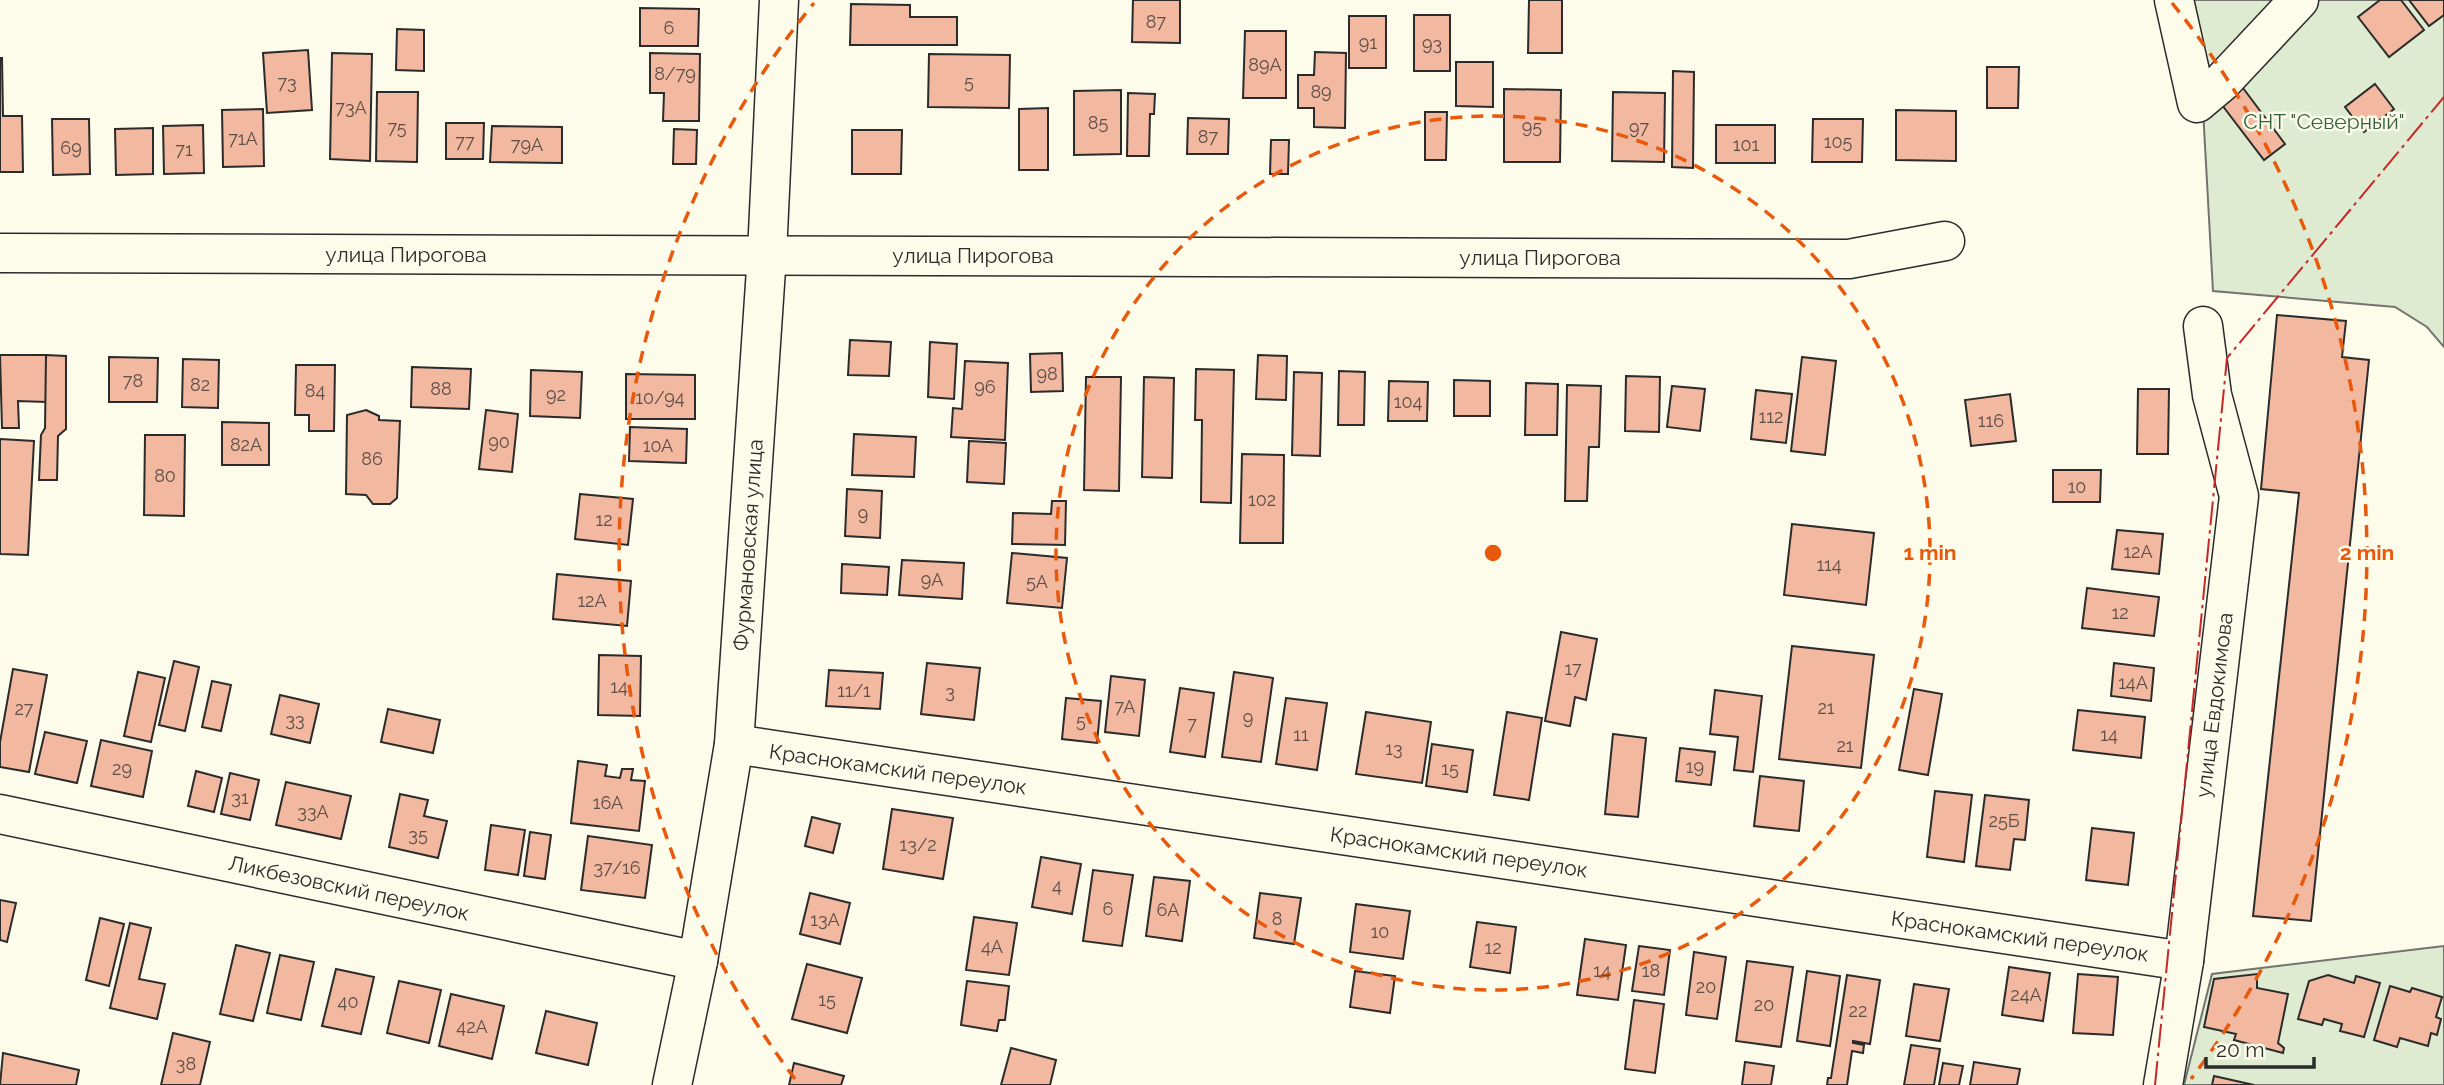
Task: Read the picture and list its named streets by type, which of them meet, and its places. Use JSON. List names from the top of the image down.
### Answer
{
  "streets": {
    "street": [
      "улица Пирогова",
      "Фурмановская улица",
      "улица Евдокимова",
      "Краснокамский переулок",
      "Ликбезовский переулок"
    ]
  },
  "crossings": [
    ["улица Пирогова", "Фурмановская улица"],
    ["Фурмановская улица", "Краснокамский переулок"],
    ["Фурмановская улица", "Ликбезовский переулок"],
    ["улица Евдокимова", "Краснокамский переулок"]
  ],
  "parks": ["СНТ \"Северный\""],
  "house_numbers": [
    "87",
    "6",
    "91",
    "93",
    "89А",
    "8/79",
    "5",
    "73",
    "89",
    "73А",
    "85",
    "95",
    "75",
    "97",
    "87",
    "71А",
    "77",
    "105",
    "79А",
    "101",
    "69",
    "71",
    "98",
    "78",
    "82",
    "96",
    "88",
    "84",
    "92",
    "10/94",
    "104",
    "112",
    "116",
    "90",
    "82А",
    "10А",
    "86",
    "80",
    "10",
    "102",
    "9",
    "12",
    "12А",
    "114",
    "9А",
    "5А",
    "12А",
    "12",
    "17",
    "14А",
    "14",
    "11/1",
    "3",
    "7А",
    "21",
    "27",
    "9",
    "33",
    "5",
    "7",
    "11",
    "14",
    "21",
    "13",
    "19",
    "29",
    "15",
    "31",
    "16А",
    "33А",
    "25Б",
    "35",
    "13/2",
    "37/16",
    "4",
    "6",
    "6А",
    "8",
    "13А",
    "10",
    "4А",
    "12",
    "14",
    "18",
    "20",
    "24А",
    "15",
    "40",
    "20",
    "22",
    "42А",
    "38"
  ],
  "scale_bar": "20 m",
  "rings": ["1 min", "2 min"]
}
